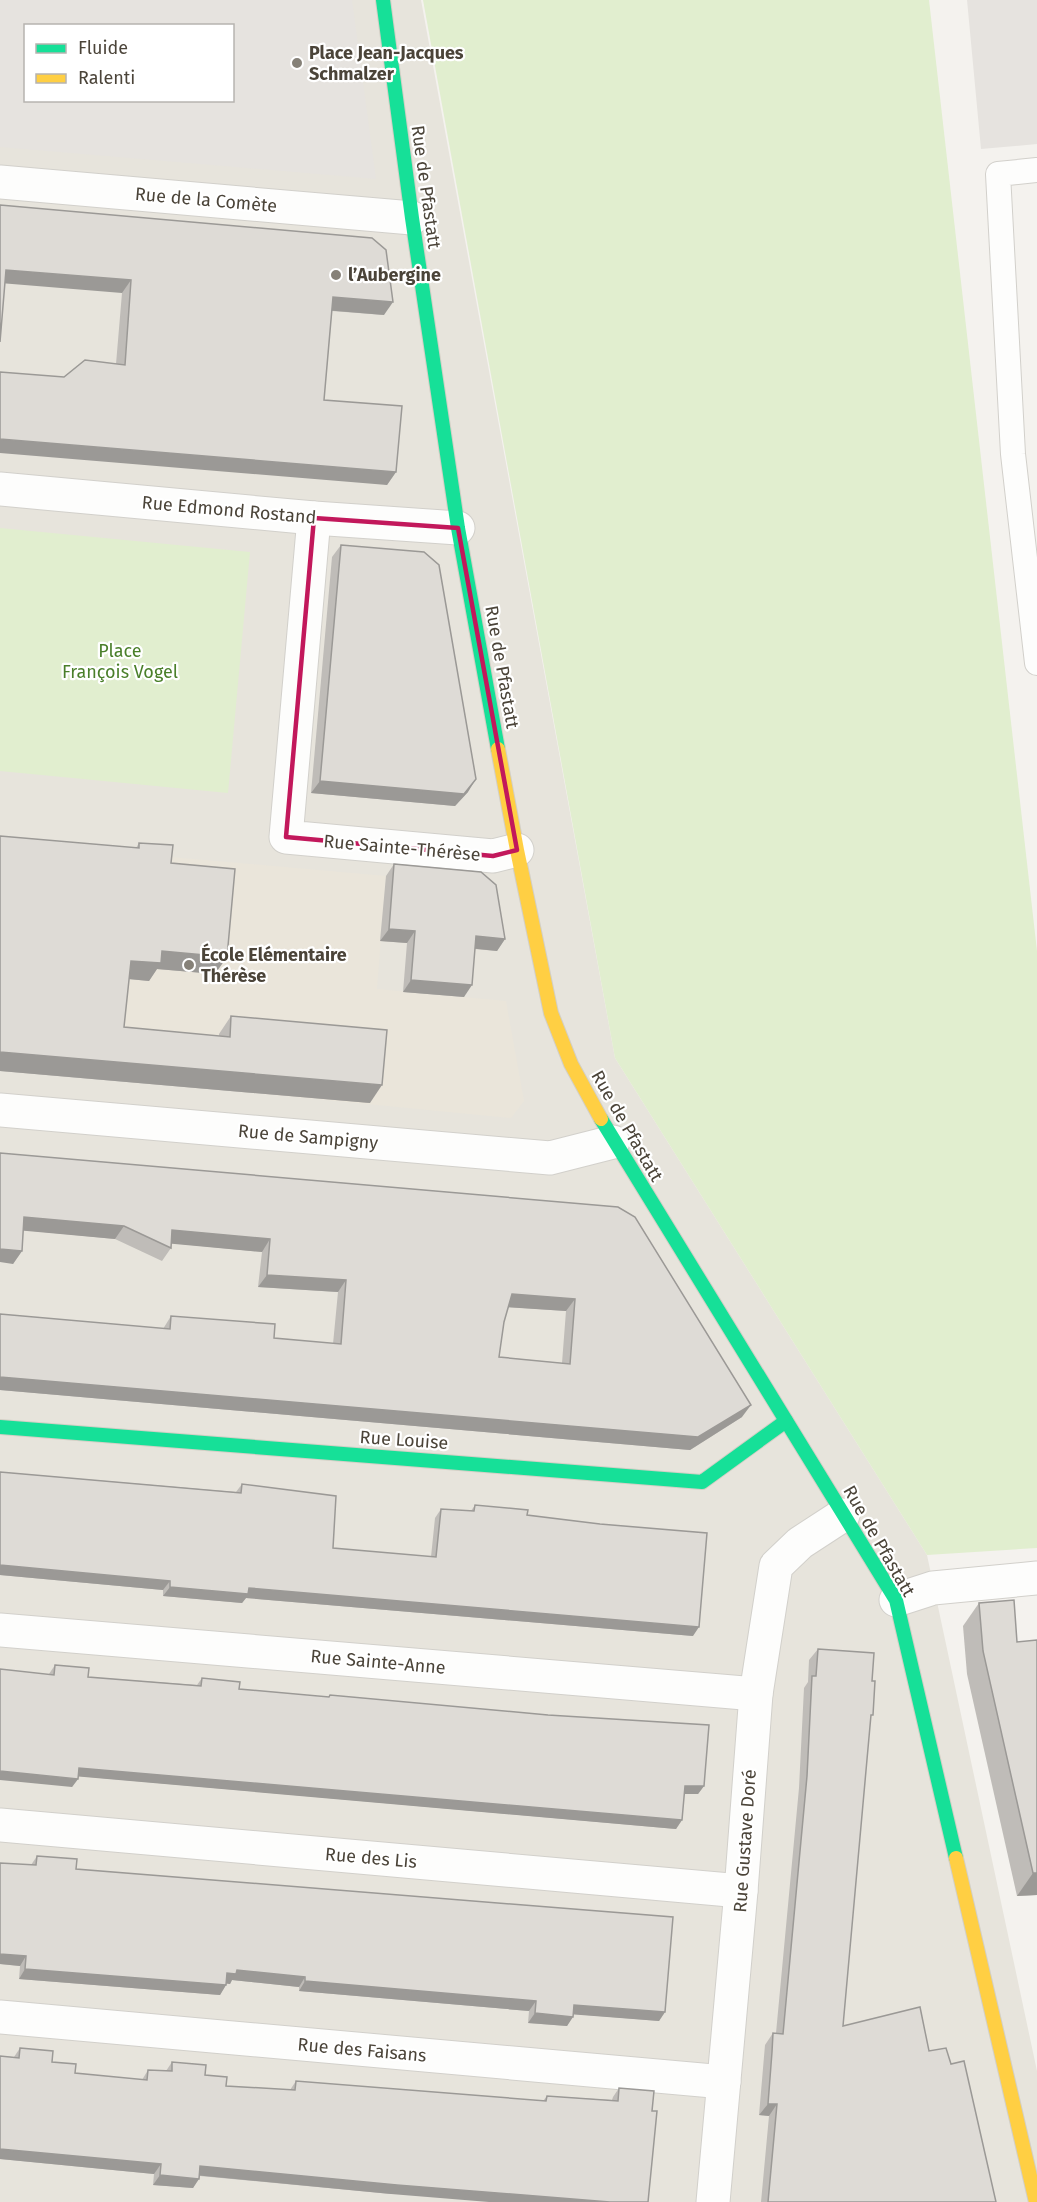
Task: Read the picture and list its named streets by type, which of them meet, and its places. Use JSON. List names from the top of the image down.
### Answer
{
  "streets": {
    "street": [
      "Rue de Pfastatt",
      "Rue de la Comète",
      "Rue Edmond Rostand",
      "Rue Sainte-Thérèse",
      "Rue de Sampigny",
      "Rue Louise",
      "Rue Sainte-Anne",
      "Rue Gustave Doré",
      "Rue des Lis",
      "Rue des Faisans"
    ]
  },
  "crossings": [
    ["Rue de Pfastatt", "Rue de la Comète"],
    ["Rue de Pfastatt", "Rue Edmond Rostand"],
    ["Rue de Pfastatt", "Rue Sainte-Thérèse"],
    ["Rue de Pfastatt", "Rue de Sampigny"],
    ["Rue de Pfastatt", "Rue Louise"],
    ["Rue de Pfastatt", "Rue Gustave Doré"],
    ["Rue Edmond Rostand", "Rue Sainte-Thérèse"],
    ["Rue Sainte-Anne", "Rue Gustave Doré"],
    ["Rue Gustave Doré", "Rue des Lis"],
    ["Rue Gustave Doré", "Rue des Faisans"]
  ],
  "parks": ["Place François Vogel"],
  "places": ["Place Jean-Jacques Schmalzer", "l’Aubergine", "École Elémentaire Thérèse"],
  "legend": ["Fluide", "Ralenti"]
}
